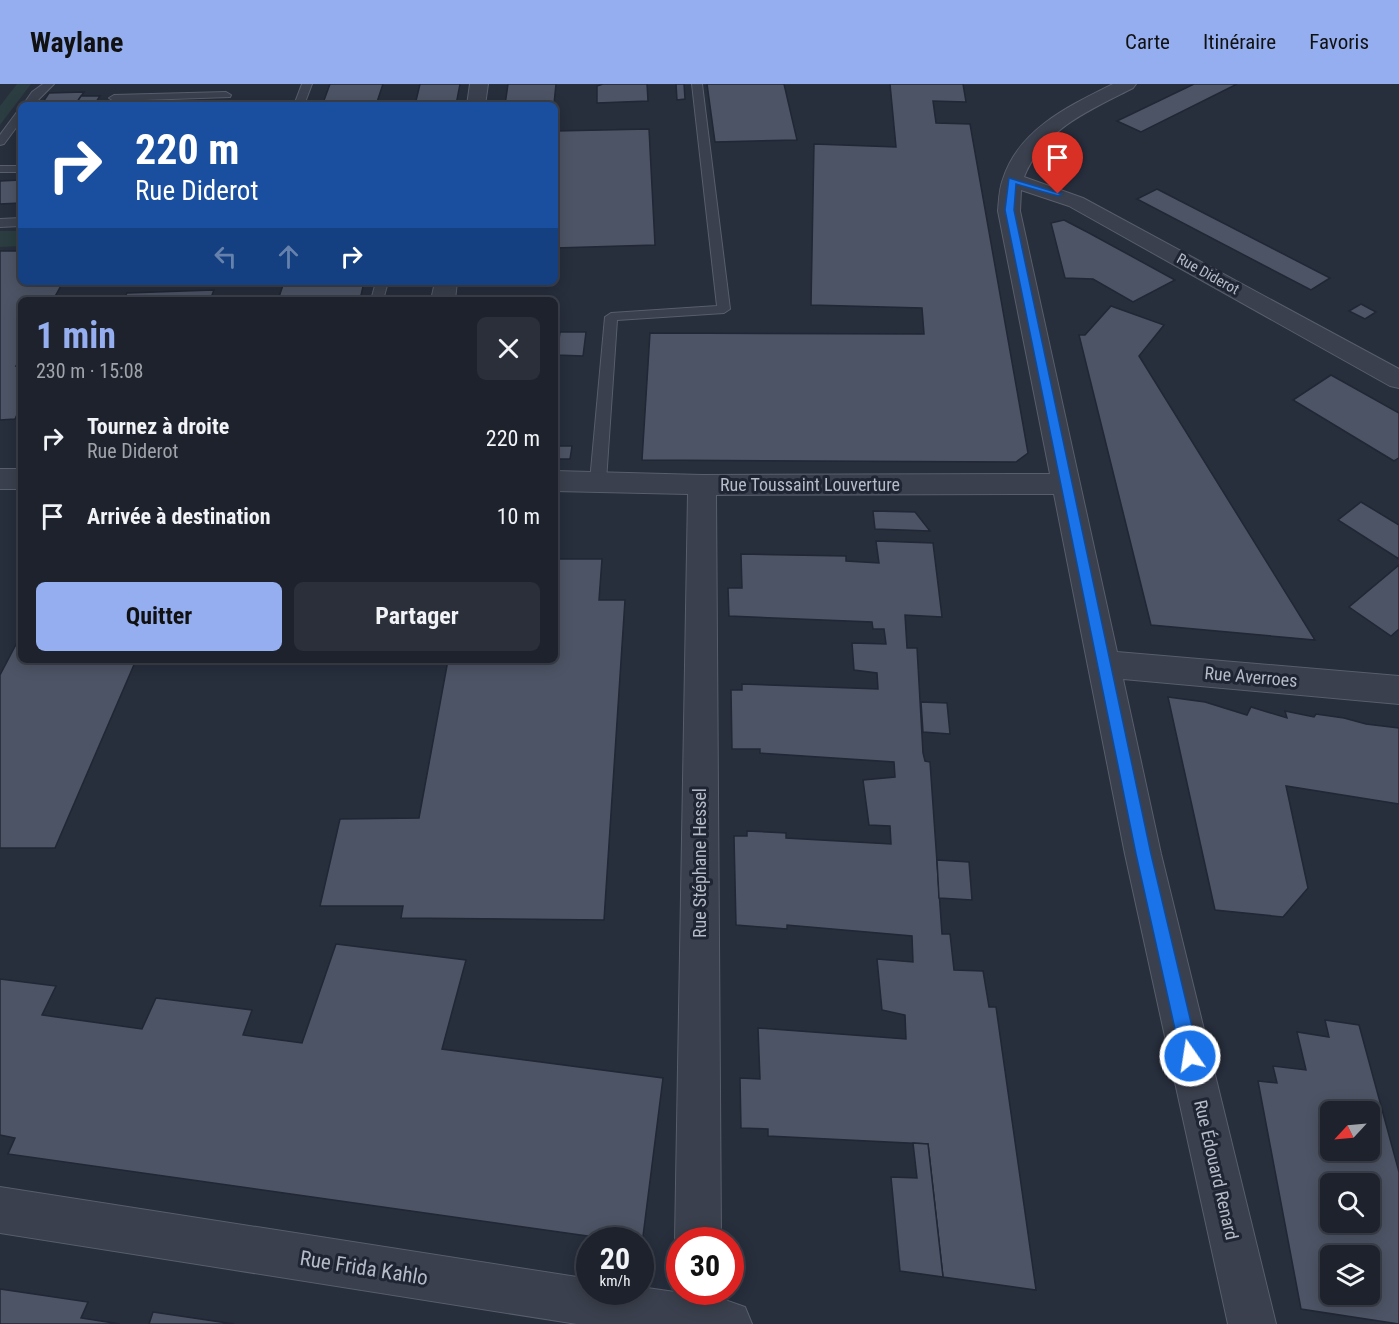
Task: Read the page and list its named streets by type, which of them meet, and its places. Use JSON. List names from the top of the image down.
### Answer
{
  "streets": {
    "street": [
      "Rue Diderot",
      "Rue Toussaint Louverture",
      "Rue Averroes",
      "Rue Stéphane Hessel",
      "Rue Édouard Renard",
      "Rue Frida Kahlo"
    ]
  },
  "crossings": [
    ["Rue Diderot", "Rue Édouard Renard"],
    ["Rue Toussaint Louverture", "Rue Stéphane Hessel"],
    ["Rue Toussaint Louverture", "Rue Édouard Renard"],
    ["Rue Averroes", "Rue Édouard Renard"]
  ],
  "north": "bottom left",
  "page": {
    "header": "Waylane",
    "nav": ["Carte", "Itinéraire", "Favoris"],
    "turn": ["220 m", "Rue Diderot"],
    "heading": ["1 min", "230 m · 15:08"],
    "list": [
      {
        "name": "Tournez à droite",
        "note": "Rue Diderot",
        "value": "220 m"
      },
      {
        "name": "Arrivée à destination",
        "value": "10 m"
      }
    ],
    "buttons": ["Quitter", "Partager"],
    "speed": "20 km/h",
    "limit": "30"
  }
}
